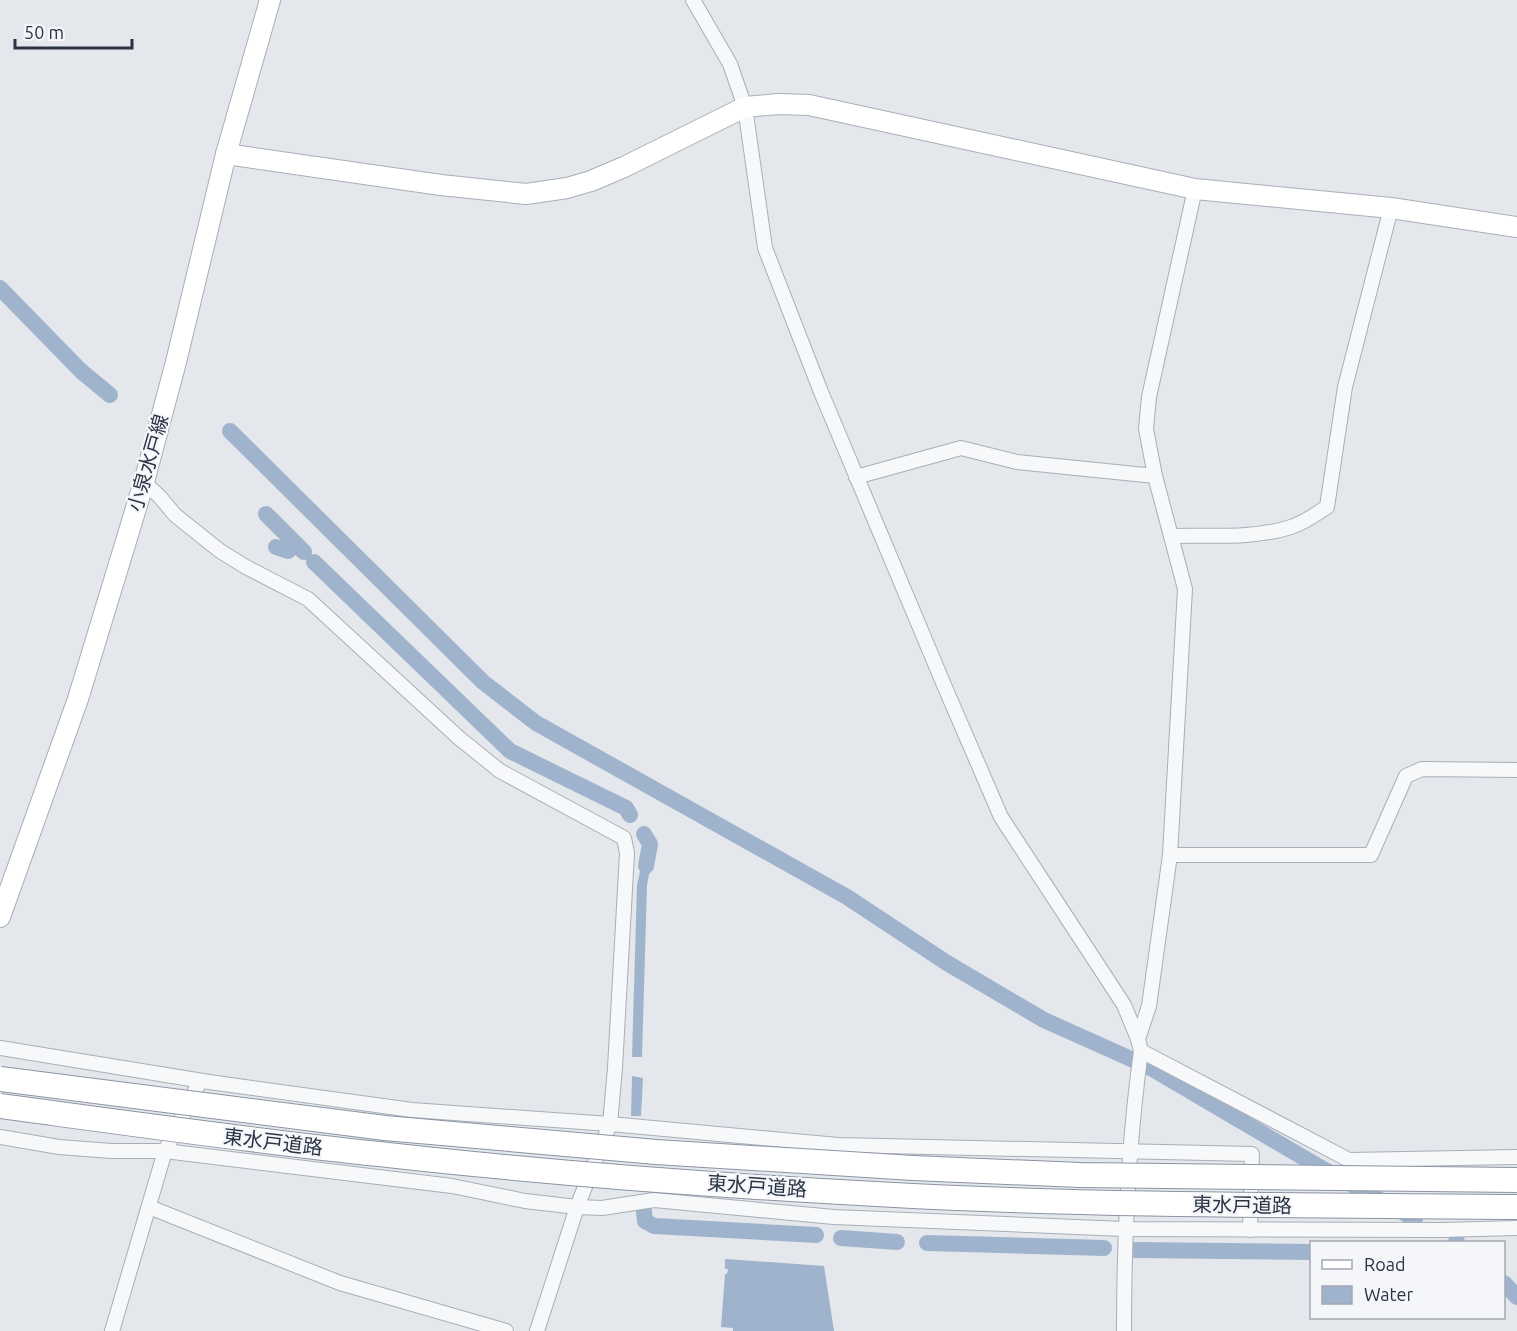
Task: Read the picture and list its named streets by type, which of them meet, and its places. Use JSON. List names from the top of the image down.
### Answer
{
  "streets": {
    "highway": ["東水戸道路"],
    "street": ["小泉水戸線"]
  },
  "legend": ["Road", "Water"],
  "scale_bar": "50 m"
}
